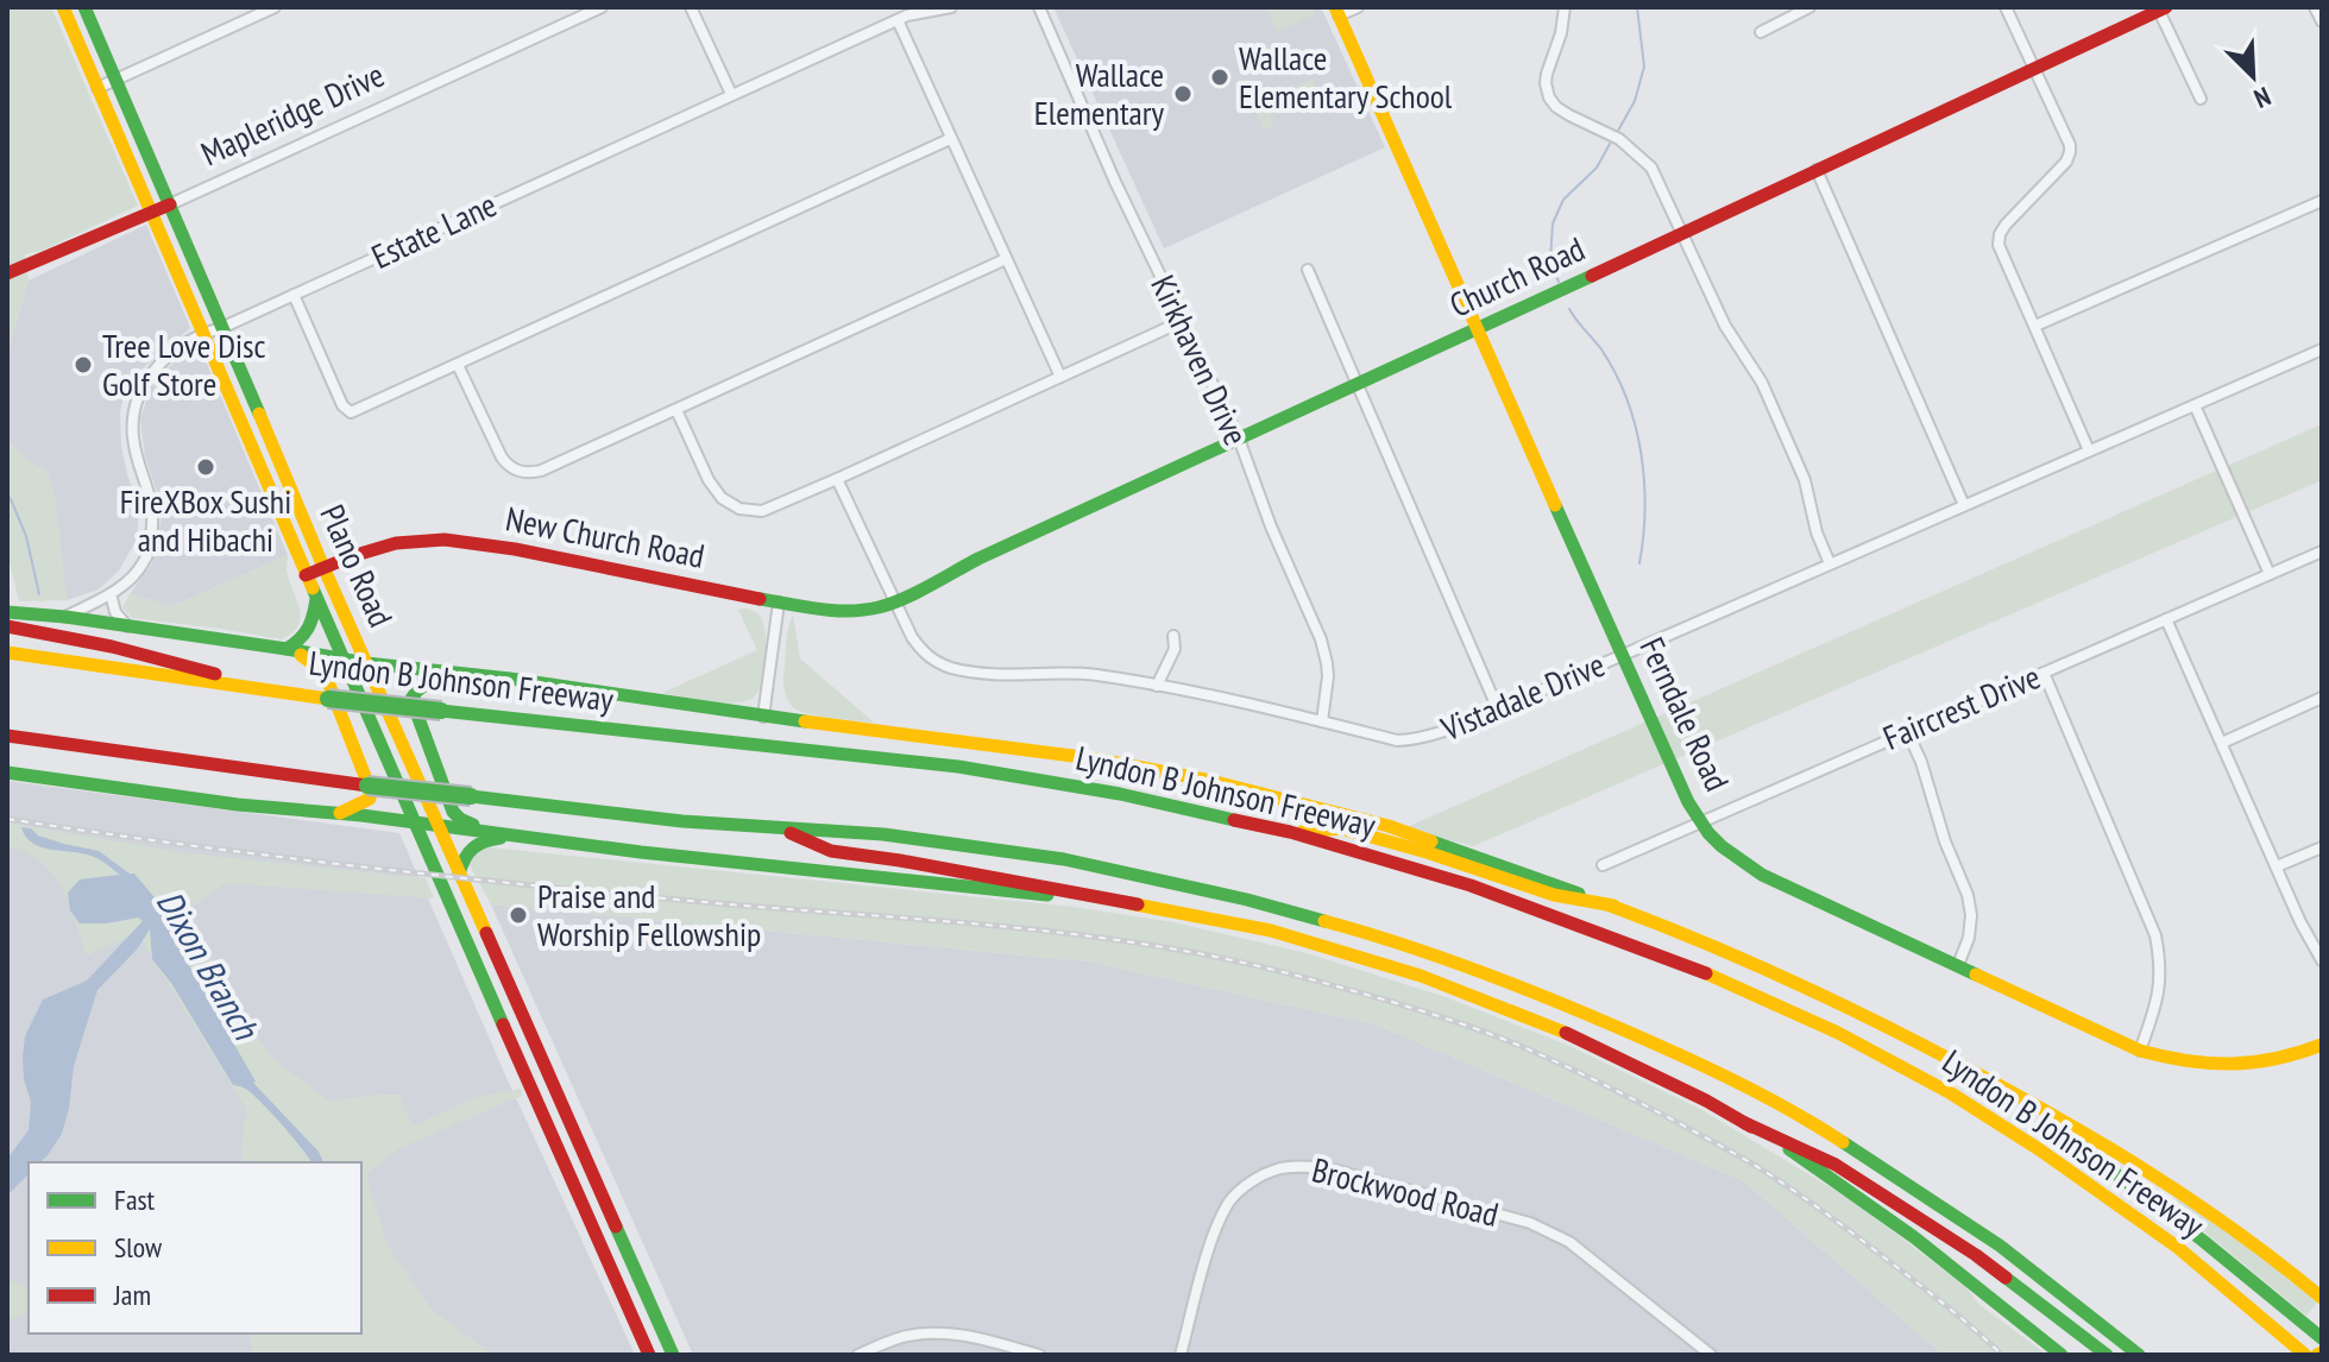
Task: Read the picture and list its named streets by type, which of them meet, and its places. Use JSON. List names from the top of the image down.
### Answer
{
  "streets": {
    "main road": [
      "Mapleridge Drive",
      "Church Road",
      "New Church Road",
      "Plano Road",
      "Lyndon B Johnson Freeway",
      "Ferndale Road"
    ],
    "street": [
      "Estate Lane",
      "Kirkhaven Drive",
      "Vistadale Drive",
      "Faircrest Drive",
      "Brockwood Road"
    ]
  },
  "crossings": [
    ["Mapleridge Drive", "Plano Road"],
    ["Estate Lane", "Plano Road"],
    ["Church Road", "Kirkhaven Drive"],
    ["Church Road", "New Church Road"],
    ["Church Road", "Vistadale Drive"],
    ["Church Road", "Ferndale Road"],
    ["Kirkhaven Drive", "Vistadale Drive"],
    ["New Church Road", "Plano Road"],
    ["New Church Road", "Vistadale Drive"],
    ["Vistadale Drive", "Ferndale Road"],
    ["Faircrest Drive", "Ferndale Road"]
  ],
  "water": ["Dixon Branch"],
  "places": [
    "Wallace Elementary School",
    "Wallace Elementary",
    "Tree Love Disc Golf Store",
    "FireXBox Sushi and Hibachi",
    "Praise and Worship Fellowship"
  ],
  "legend": ["Fast", "Slow", "Jam"],
  "north": "bottom right"
}
